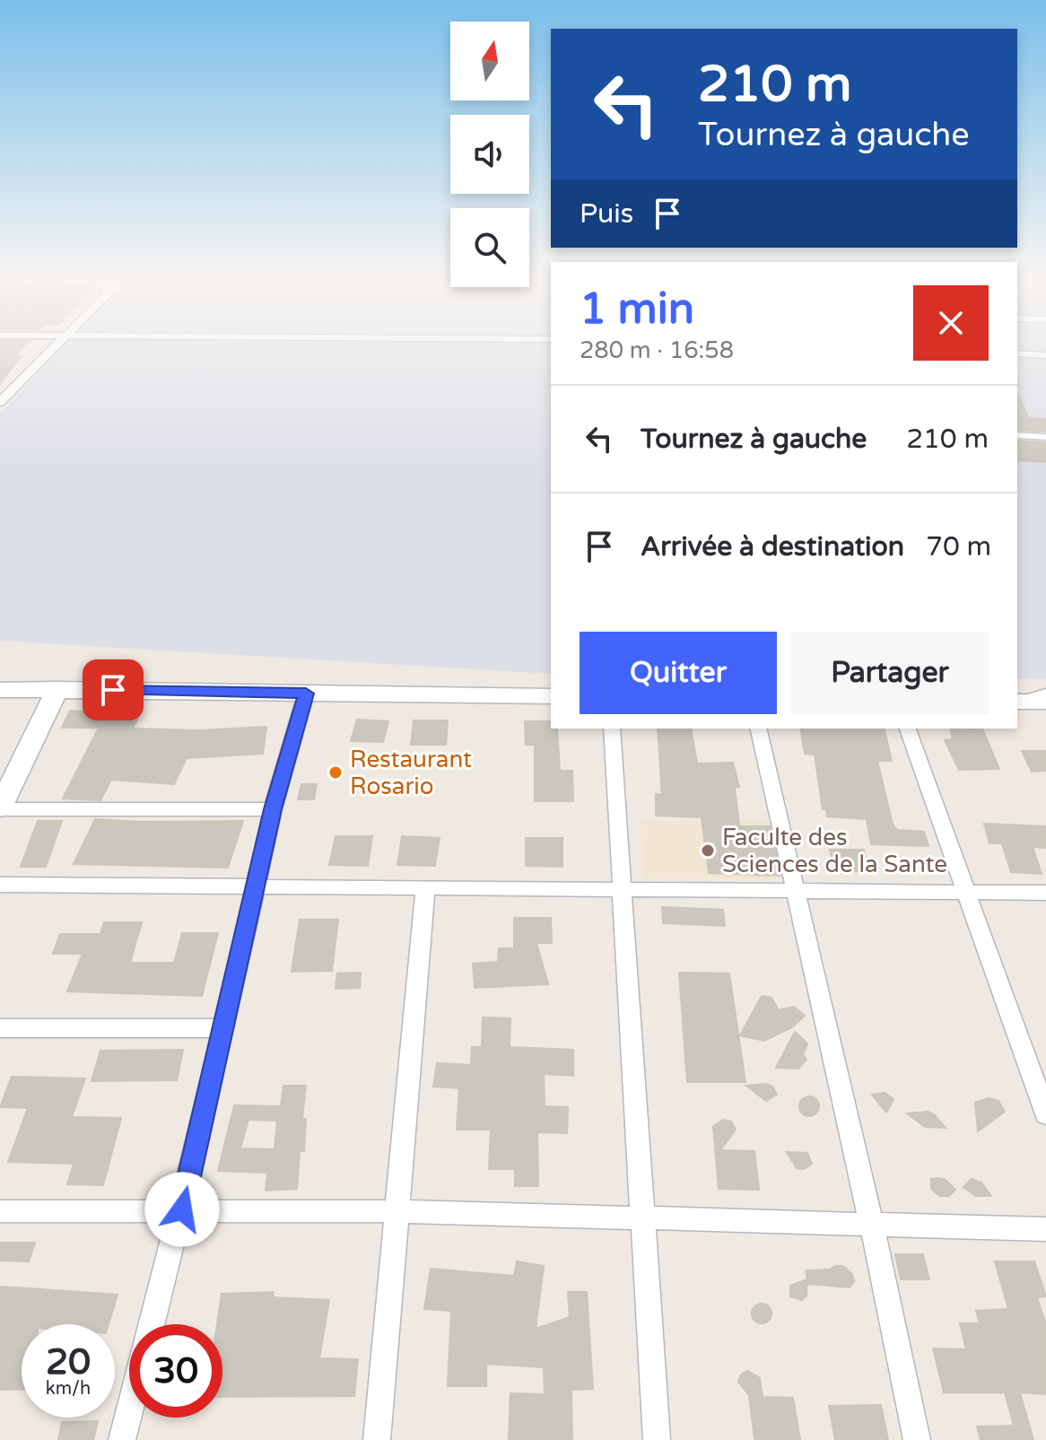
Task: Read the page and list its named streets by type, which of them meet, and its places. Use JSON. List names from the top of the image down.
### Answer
{
  "places": ["Restaurant Rosario", "Faculte des Sciences de la Sante"],
  "north": "top",
  "page": {
    "turn": ["210 m", "Tournez à gauche"],
    "then": "Puis",
    "heading": ["1 min", "280 m · 16:58"],
    "list": [
      {
        "name": "Tournez à gauche",
        "value": "210 m"
      },
      {
        "name": "Arrivée à destination",
        "value": "70 m"
      }
    ],
    "buttons": ["Quitter", "Partager"],
    "speed": "20 km/h",
    "limit": "30"
  }
}
